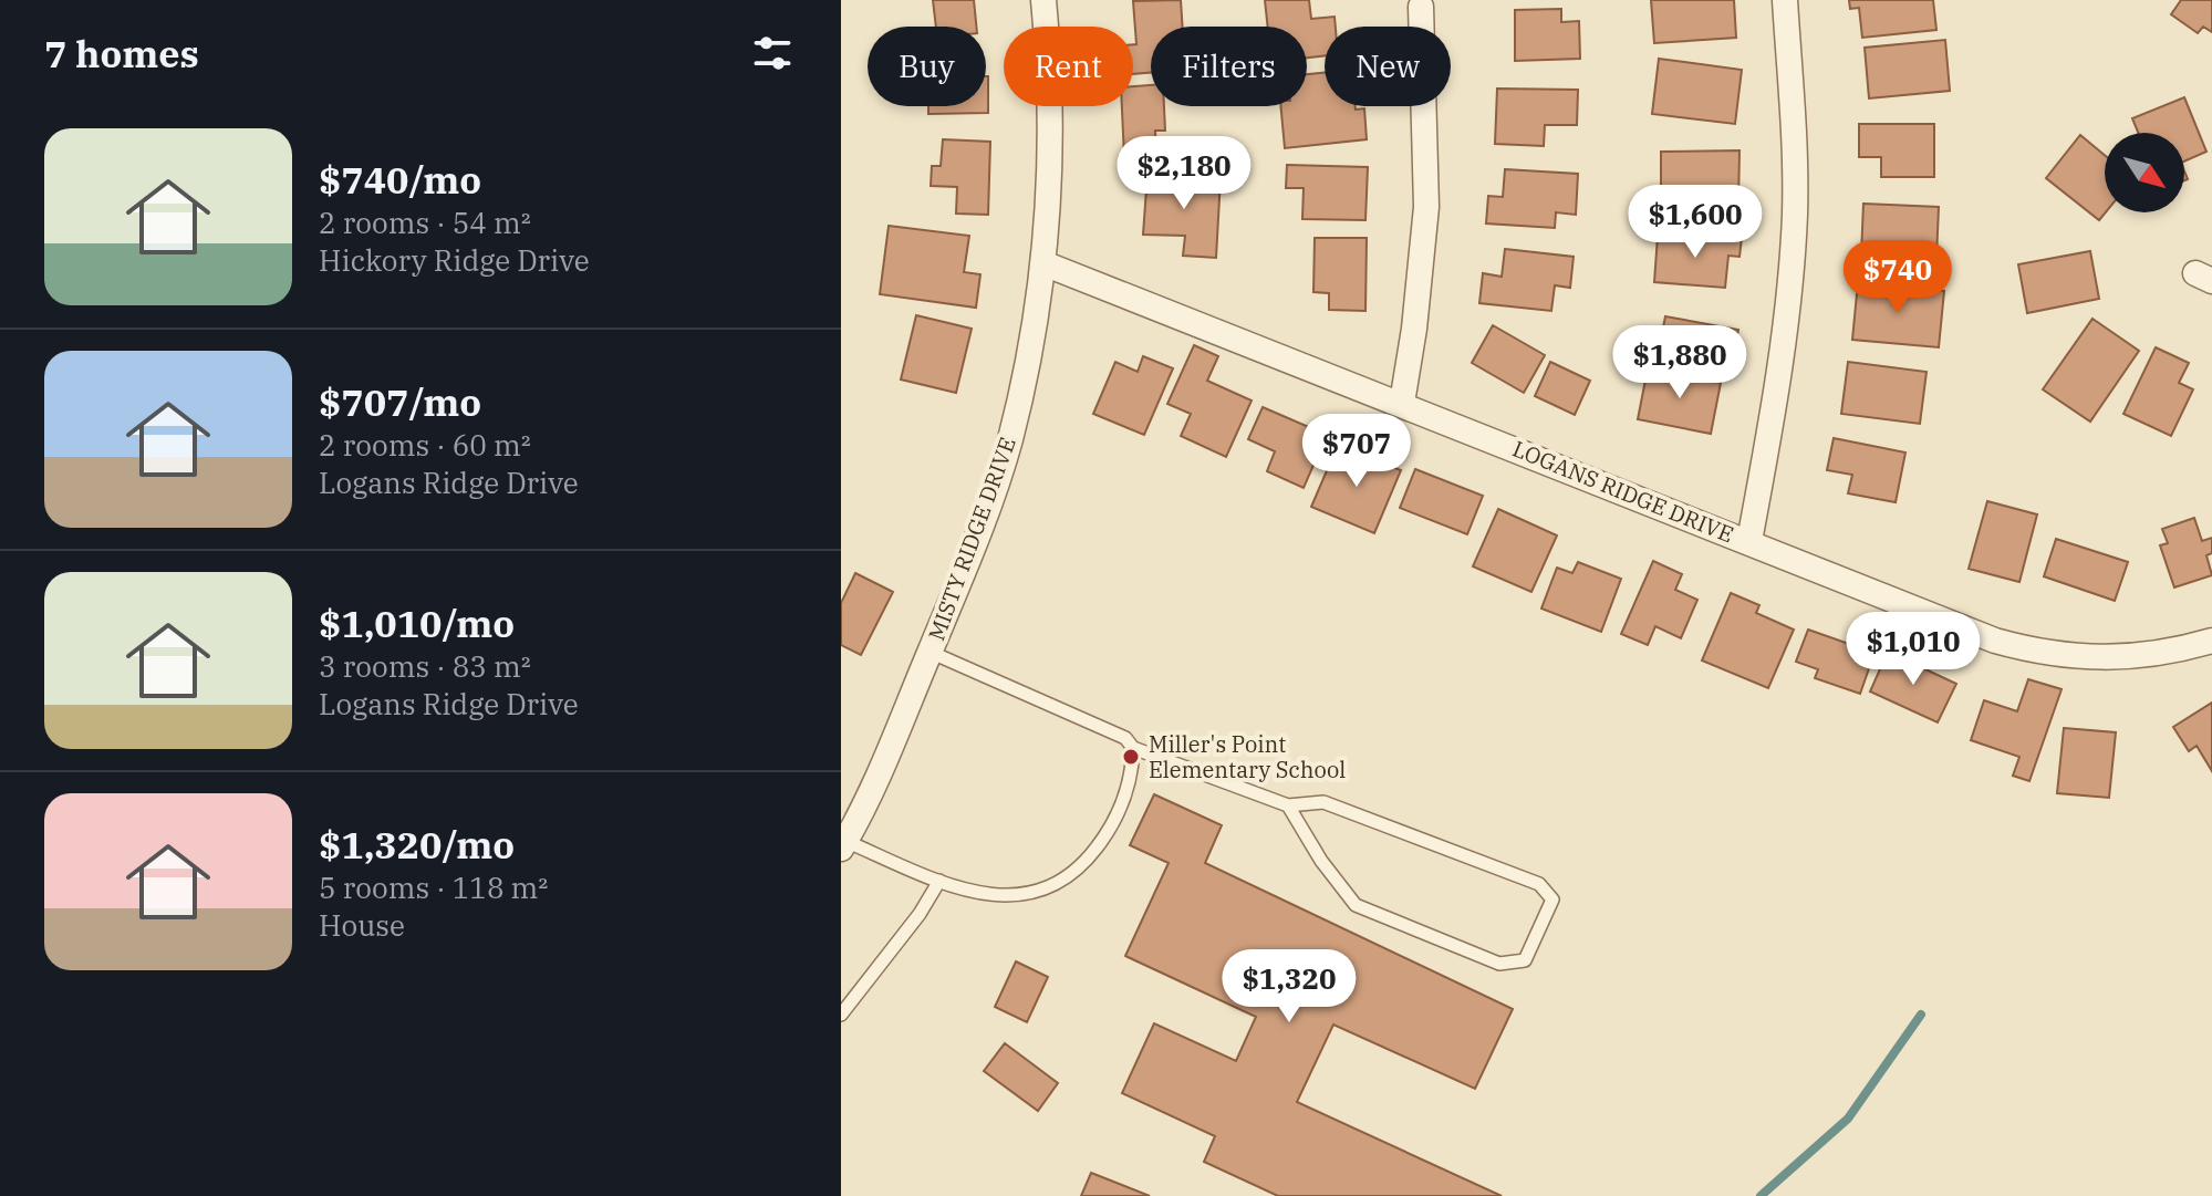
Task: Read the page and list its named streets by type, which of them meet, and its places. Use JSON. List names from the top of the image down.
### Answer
{
  "streets": {
    "street": ["LOGANS RIDGE DRIVE", "MISTY RIDGE DRIVE"]
  },
  "crossings": [
    ["LOGANS RIDGE DRIVE", "MISTY RIDGE DRIVE"]
  ],
  "places": ["Miller's Point Elementary School"],
  "north": "bottom right",
  "page": {
    "heading": "7 homes",
    "chip": [
      "Buy",
      "Rent",
      "Filters",
      "New"
    ],
    "list": [
      {
        "name": "$740/mo",
        "note": "2 rooms · 54 m² · Hickory Ridge Drive"
      },
      {
        "name": "$707/mo",
        "note": "2 rooms · 60 m² · Logans Ridge Drive"
      },
      {
        "name": "$1,010/mo",
        "note": "3 rooms · 83 m² · Logans Ridge Drive"
      },
      {
        "name": "$1,320/mo",
        "note": "5 rooms · 118 m² · House"
      }
    ],
    "price": [
      "$2,180",
      "$1,600",
      "$740",
      "$1,880",
      "$707",
      "$1,010",
      "$1,320"
    ]
  }
}
